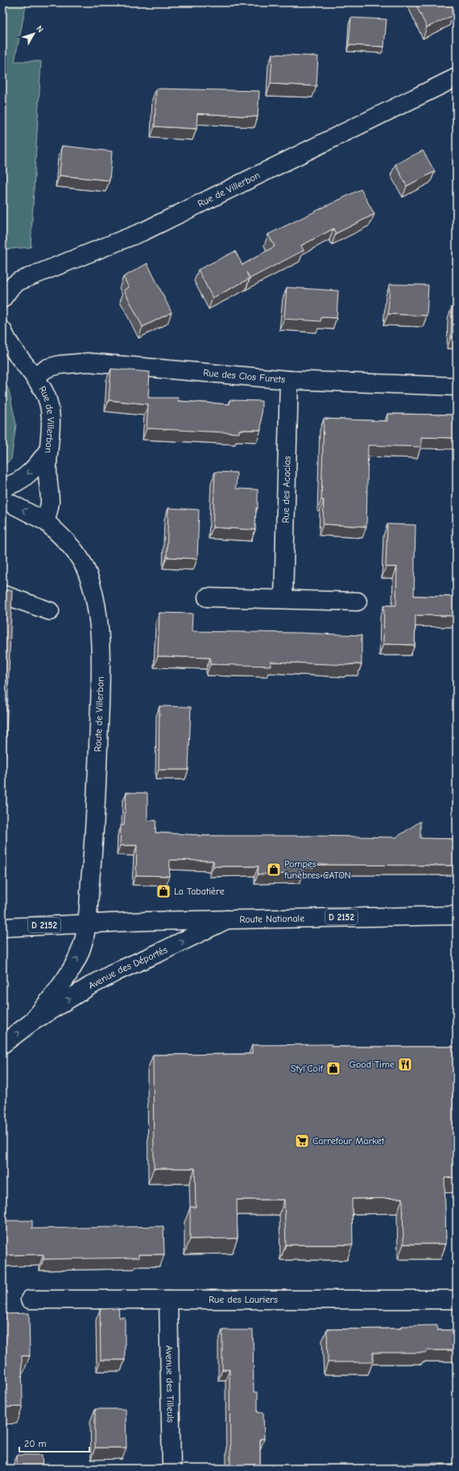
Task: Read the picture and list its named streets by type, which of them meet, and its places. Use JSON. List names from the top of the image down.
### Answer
{
  "streets": {
    "main road": [
      "Rue de Villerbon",
      "Rue des Clos Furets",
      "Rue des Acacias",
      "Route de Villerbon",
      "D 2152",
      "Route Nationale",
      "Avenue des Déportés",
      "Rue des Lauriers",
      "Avenue des Tilleuls"
    ]
  },
  "crossings": [
    ["Rue de Villerbon", "Rue des Clos Furets"],
    ["Rue de Villerbon", "Route de Villerbon"],
    ["Rue des Clos Furets", "Rue des Acacias"],
    ["Route de Villerbon", "D 2152"],
    ["Route de Villerbon", "Route Nationale"],
    ["Route de Villerbon", "Avenue des Déportés"],
    ["D 2152", "Route Nationale"],
    ["D 2152", "Avenue des Déportés"],
    ["Route Nationale", "Avenue des Déportés"],
    ["Rue des Lauriers", "Avenue des Tilleuls"]
  ],
  "one_way": ["Avenue des Déportés"],
  "places": {
    "shop": ["Pompes funèbres CATON", "La Tabatière", "Styl'Coif"],
    "restaurant": ["Good Time"],
    "supermarket": ["Carrefour Market"]
  },
  "scale_bar": "20 m",
  "north": "top right"
}
